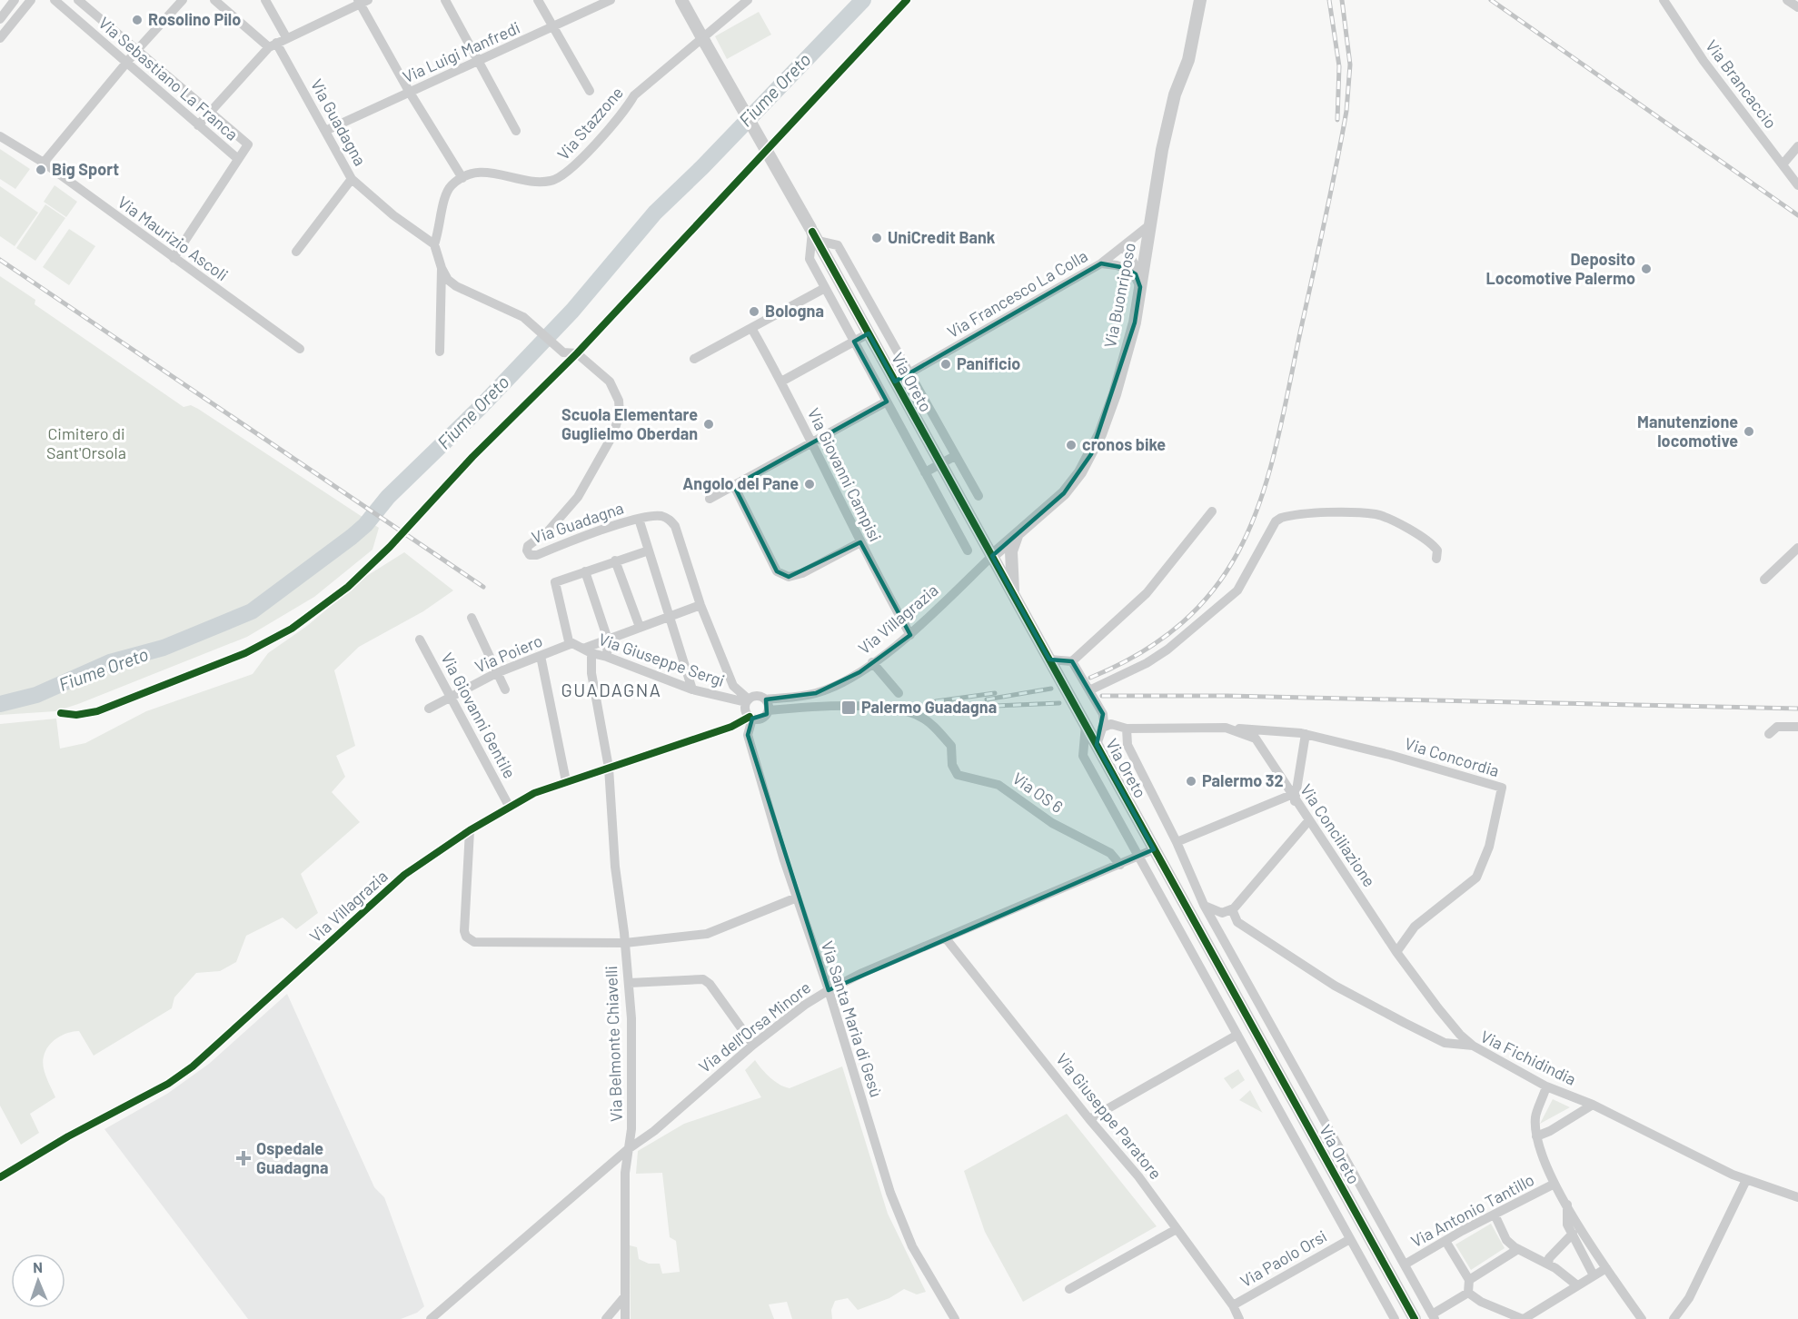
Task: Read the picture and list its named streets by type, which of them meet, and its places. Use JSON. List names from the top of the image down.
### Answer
{
  "streets": {
    "street": [
      "Via Luigi Manfredi",
      "Via Sebastiano La Franca",
      "Via Brancaccio",
      "Via Guadagna",
      "Via Stazzone",
      "Via Maurizio Ascoli",
      "Via Francesco La Colla",
      "Via Buonriposo",
      "Via Oreto",
      "Via Giovanni Campisi",
      "Via Villagrazia",
      "Via Poiero",
      "Via Giuseppe Sergi",
      "Via Giovanni Gentile",
      "Via Concordia",
      "Via OS 6",
      "Via Conciliazione",
      "Via Santa Maria di Gesù",
      "Via dell'Orsa Minore",
      "Via Belmonte Chiavelli",
      "Via Fichidindia",
      "Via Giuseppe Paratore",
      "Via Antonio Tantillo",
      "Via Paolo Orsi"
    ]
  },
  "crossings": [
    ["Via Luigi Manfredi", "Via Guadagna"],
    ["Via Guadagna", "Via Villagrazia"],
    ["Via Guadagna", "Via Giuseppe Sergi"],
    ["Via Guadagna", "Via OS 6"],
    ["Via Guadagna", "Via Santa Maria di Gesù"],
    ["Via Stazzone", "Via Oreto"],
    ["Via Francesco La Colla", "Via Buonriposo"],
    ["Via Francesco La Colla", "Via Oreto"],
    ["Via Buonriposo", "Via Oreto"],
    ["Via Buonriposo", "Via Villagrazia"],
    ["Via Oreto", "Via Villagrazia"],
    ["Via Oreto", "Via Conciliazione"],
    ["Via Oreto", "Via dell'Orsa Minore"],
    ["Via Oreto", "Via Antonio Tantillo"],
    ["Via Oreto", "Via Paolo Orsi"],
    ["Via Giovanni Campisi", "Via Villagrazia"],
    ["Via Villagrazia", "Via Giuseppe Sergi"],
    ["Via Villagrazia", "Via Giovanni Gentile"],
    ["Via Villagrazia", "Via OS 6"],
    ["Via Villagrazia", "Via Santa Maria di Gesù"],
    ["Via Villagrazia", "Via Belmonte Chiavelli"],
    ["Via Poiero", "Via Giuseppe Sergi"],
    ["Via Poiero", "Via Giovanni Gentile"],
    ["Via Giuseppe Sergi", "Via OS 6"],
    ["Via Giuseppe Sergi", "Via Santa Maria di Gesù"],
    ["Via Giuseppe Sergi", "Via Belmonte Chiavelli"],
    ["Via Concordia", "Via Conciliazione"],
    ["Via OS 6", "Via Santa Maria di Gesù"],
    ["Via OS 6", "Via dell'Orsa Minore"],
    ["Via Conciliazione", "Via Fichidindia"],
    ["Via Santa Maria di Gesù", "Via dell'Orsa Minore"],
    ["Via dell'Orsa Minore", "Via Belmonte Chiavelli"],
    ["Via dell'Orsa Minore", "Via Giuseppe Paratore"],
    ["Via Giuseppe Paratore", "Via Paolo Orsi"]
  ],
  "districts": ["GUADAGNA"],
  "water": ["Fiume Oreto"],
  "parks": ["Cimitero di Sant'Orsola"],
  "places": {
    "other": [
      "Rosolino Pilo",
      "Big Sport",
      "UniCredit Bank",
      "Deposito Locomotive Palermo",
      "Bologna",
      "Panificio",
      "Scuola Elementare Guglielmo Oberdan",
      "Manutenzione locomotive",
      "cronos bike",
      "Angolo del Pane",
      "Palermo 32"
    ],
    "transit": ["Palermo Guadagna"],
    "health": ["Ospedale Guadagna"]
  },
  "north": "top"
}
